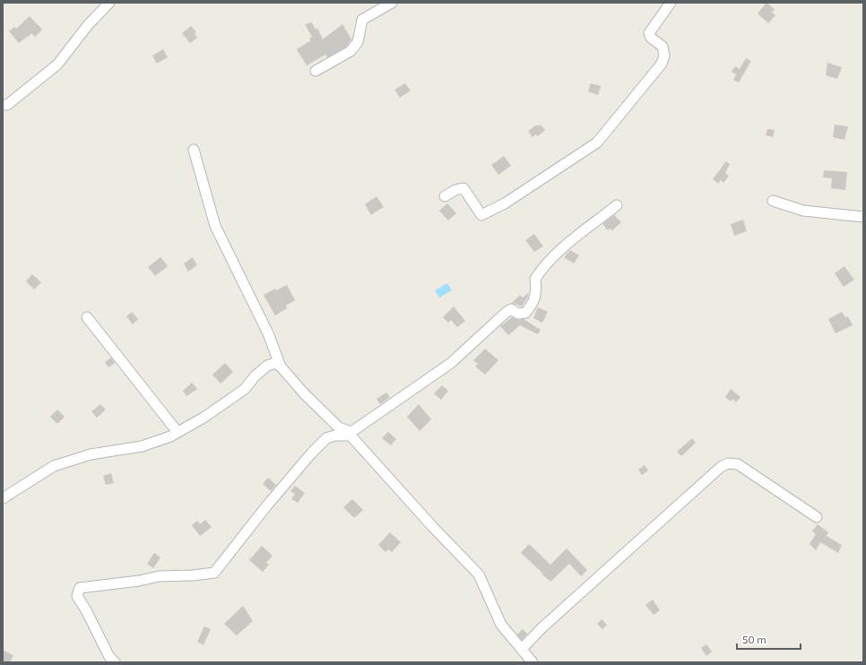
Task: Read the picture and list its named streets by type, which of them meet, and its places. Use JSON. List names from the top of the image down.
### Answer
{
  "scale_bar": "50 m"
}
